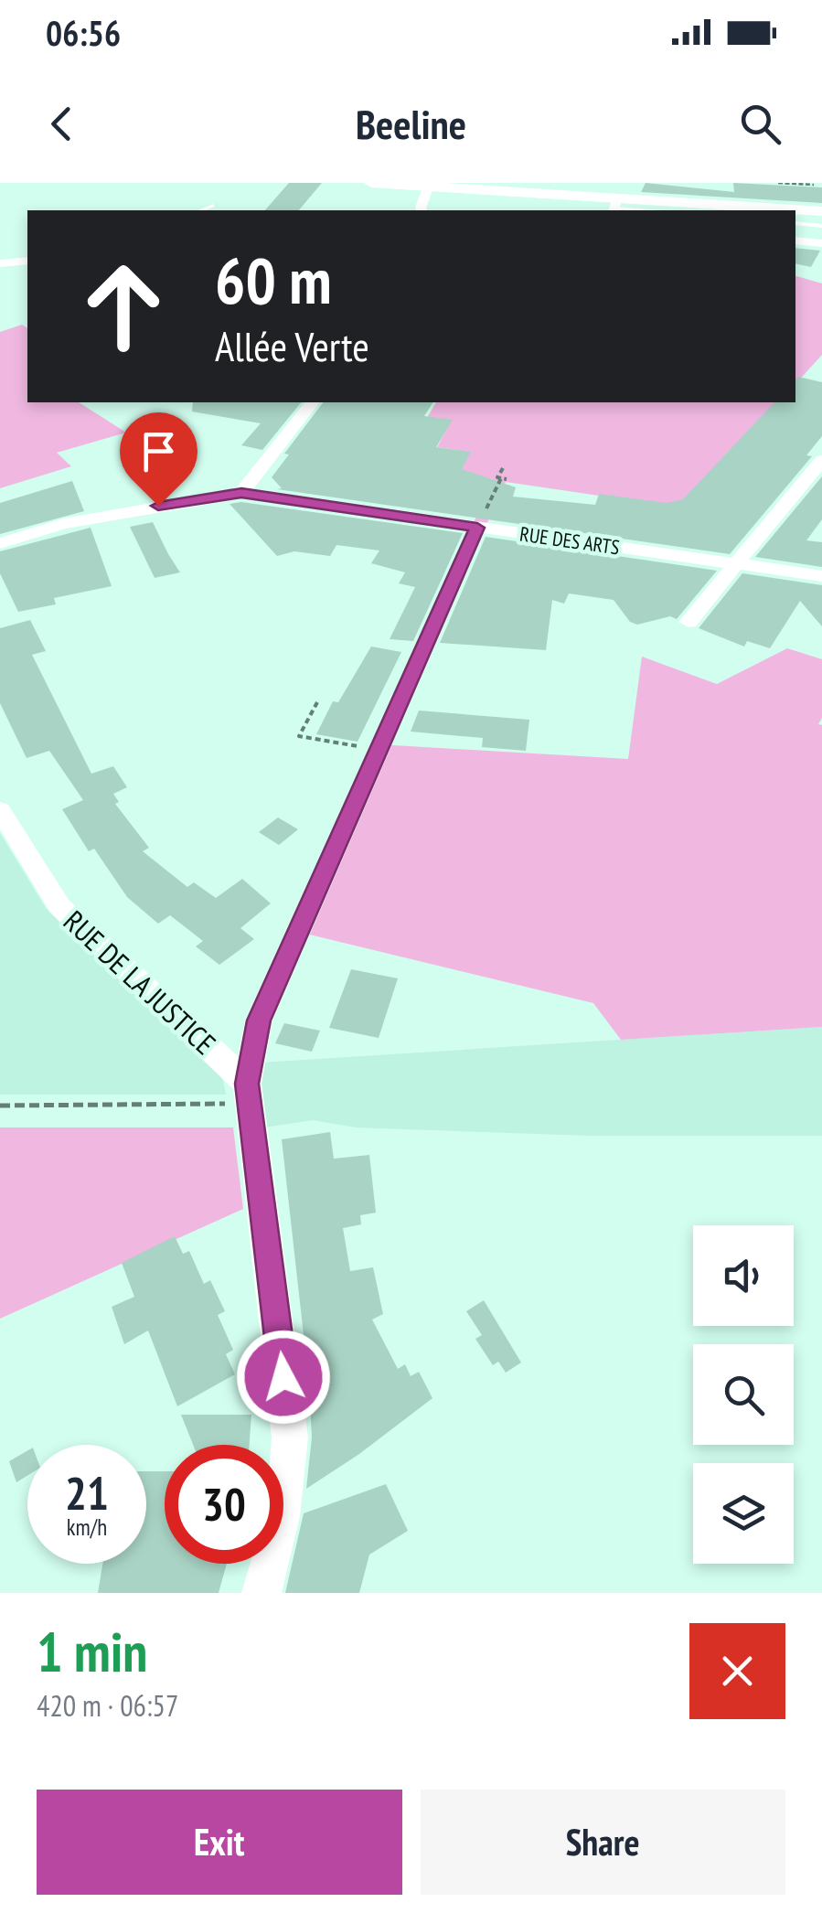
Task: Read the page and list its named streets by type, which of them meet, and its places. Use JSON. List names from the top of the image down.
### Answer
{
  "streets": {
    "street": ["RUE DES ARTS", "RUE DE LA JUSTICE"]
  },
  "page": {
    "status": "06:56",
    "header": "Beeline",
    "turn": ["60 m", "Allée Verte"],
    "speed": "21 km/h",
    "limit": "30",
    "heading": ["1 min", "420 m · 06:57"],
    "buttons": ["Exit", "Share"]
  }
}
